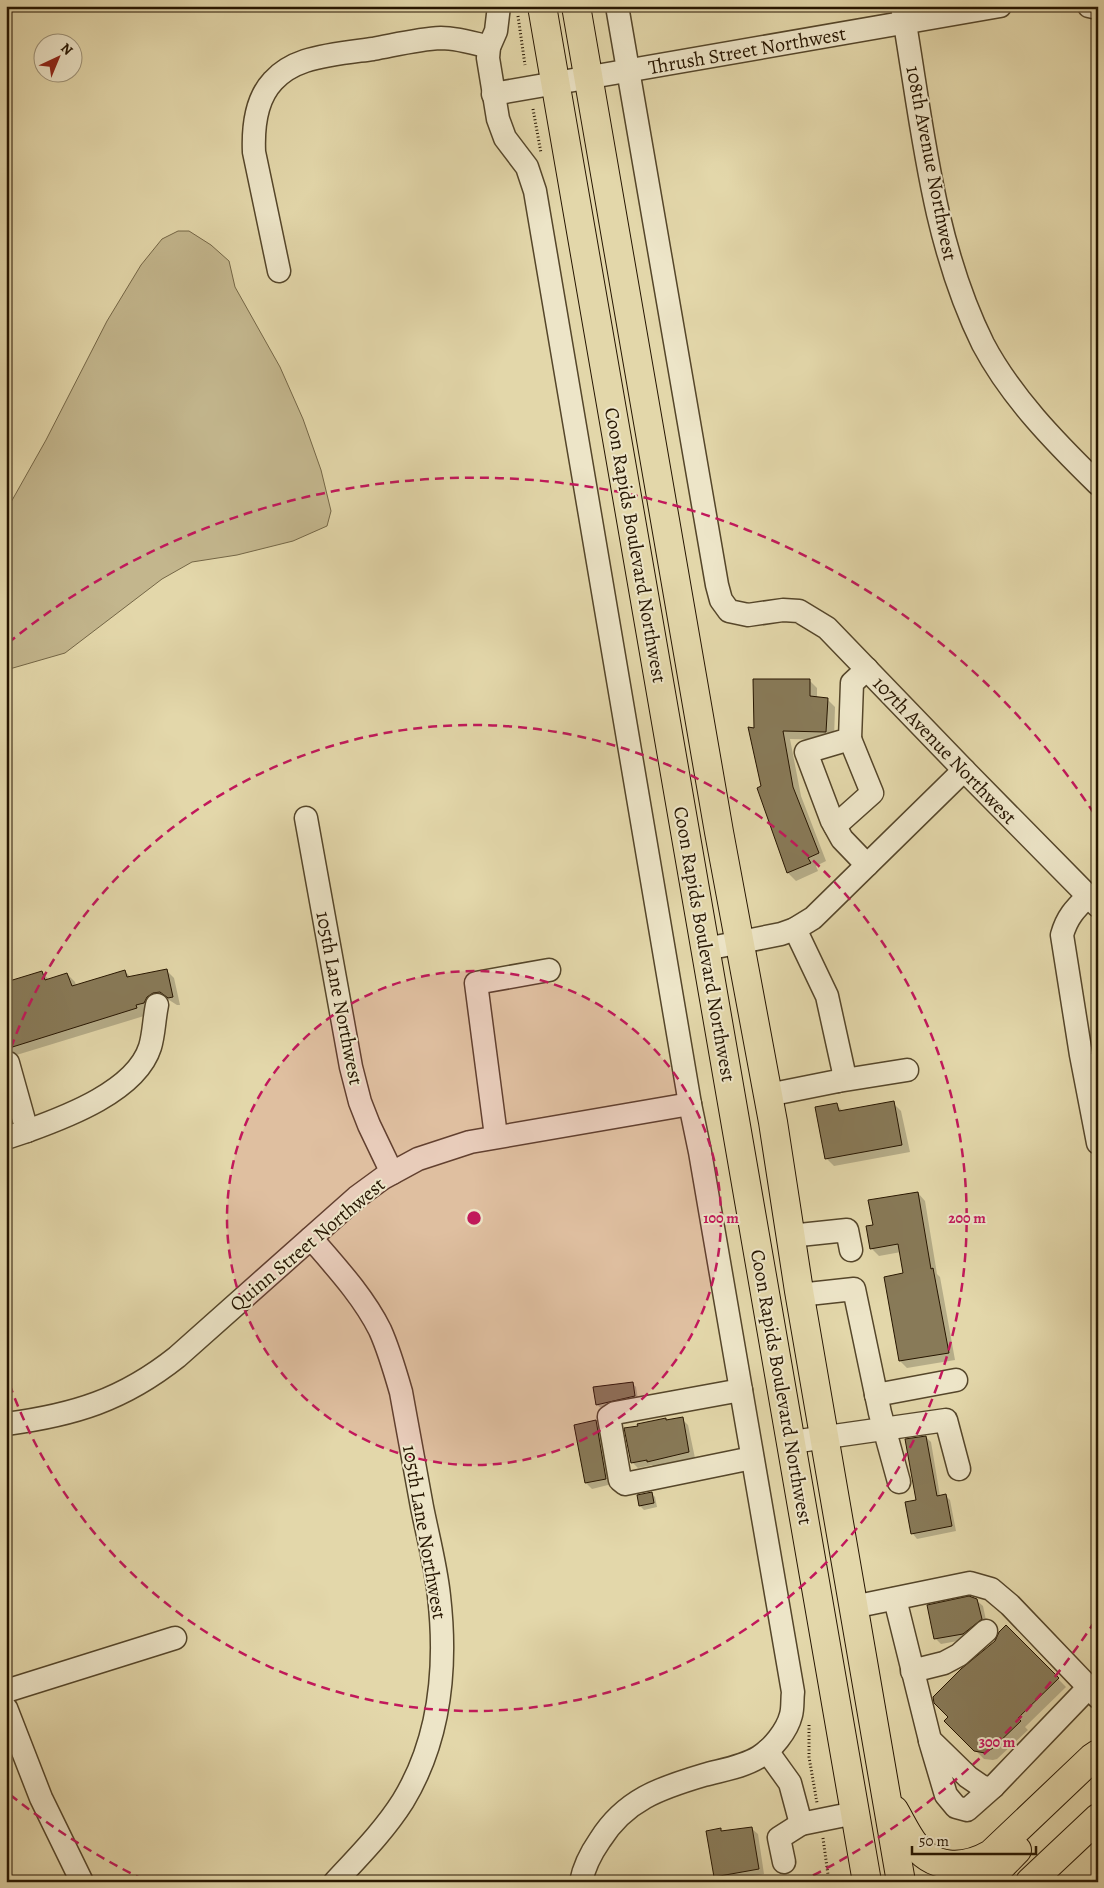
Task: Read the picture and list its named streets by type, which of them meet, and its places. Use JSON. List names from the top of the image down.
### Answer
{
  "streets": {
    "main road": ["Coon Rapids Boulevard Northwest"],
    "street": [
      "Thrush Street Northwest",
      "108th Avenue Northwest",
      "107th Avenue Northwest",
      "105th Lane Northwest",
      "Quinn Street Northwest"
    ]
  },
  "crossings": [
    ["Thrush Street Northwest", "108th Avenue Northwest"],
    ["Thrush Street Northwest", "Coon Rapids Boulevard Northwest"],
    ["Thrush Street Northwest", "107th Avenue Northwest"],
    ["105th Lane Northwest", "Quinn Street Northwest"]
  ],
  "scale_bar": "50 m",
  "north": "top right",
  "rings": ["100 m", "200 m", "300 m"]
}
